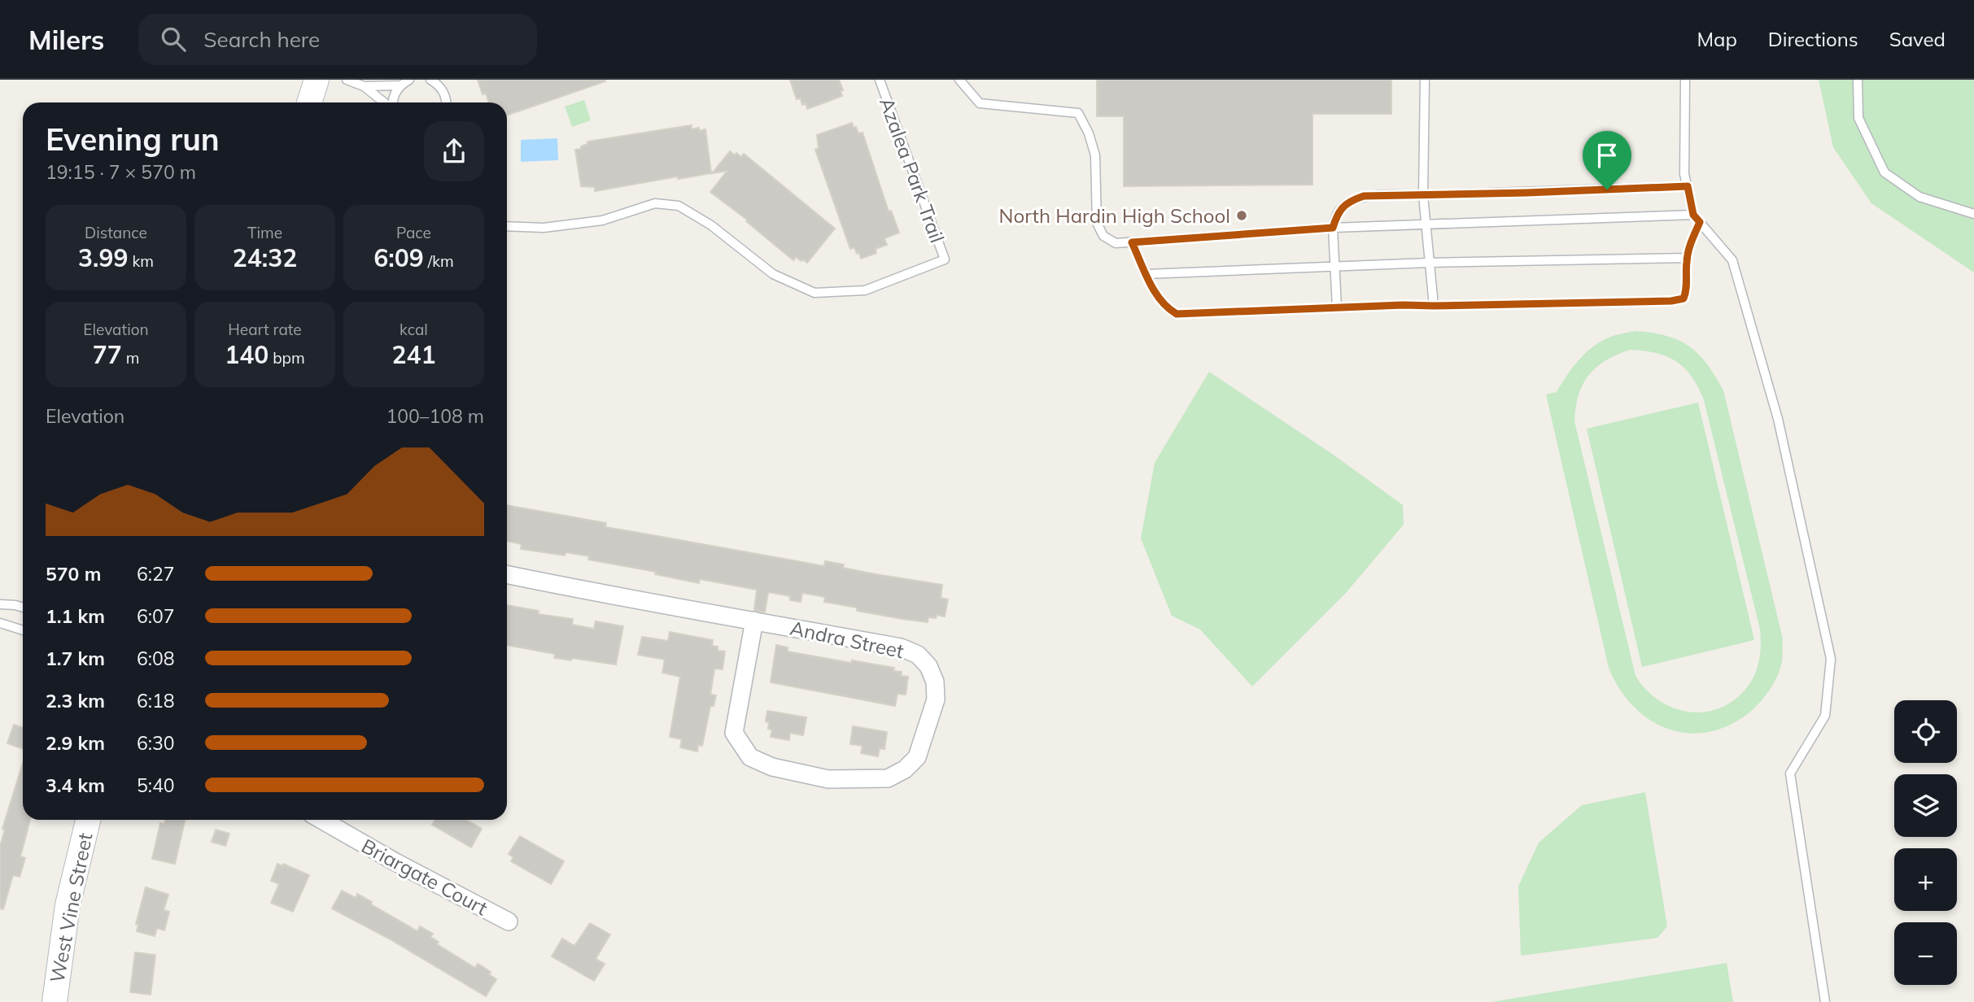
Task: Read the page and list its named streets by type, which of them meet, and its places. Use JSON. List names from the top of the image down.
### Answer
{
  "streets": {
    "main road": ["West Vine Street"],
    "street": ["Andra Street", "Briargate Court"],
    "lane": ["Azalea Park Trail"]
  },
  "places": ["North Hardin High School"],
  "page": {
    "header": "Milers",
    "search": "Search here",
    "nav": ["Map", "Directions", "Saved"],
    "heading": ["Evening run", "19:15 · 7 × 570 m"],
    "stats": [
      ["Distance", "3.99 km"],
      ["Time", "24:32"],
      ["Pace", "6:09 /km"],
      ["Elevation", "77 m"],
      ["Heart rate", "140 bpm"],
      ["kcal", "241"]
    ],
    "chart": ["Elevation", "100–108 m"],
    "list": [
      {
        "name": "570 m",
        "note": "6:27"
      },
      {
        "name": "1.1 km",
        "note": "6:07"
      },
      {
        "name": "1.7 km",
        "note": "6:08"
      },
      {
        "name": "2.3 km",
        "note": "6:18"
      },
      {
        "name": "2.9 km",
        "note": "6:30"
      },
      {
        "name": "3.4 km",
        "note": "5:40"
      }
    ],
    "map_buttons": ["+", "−"]
  }
}
